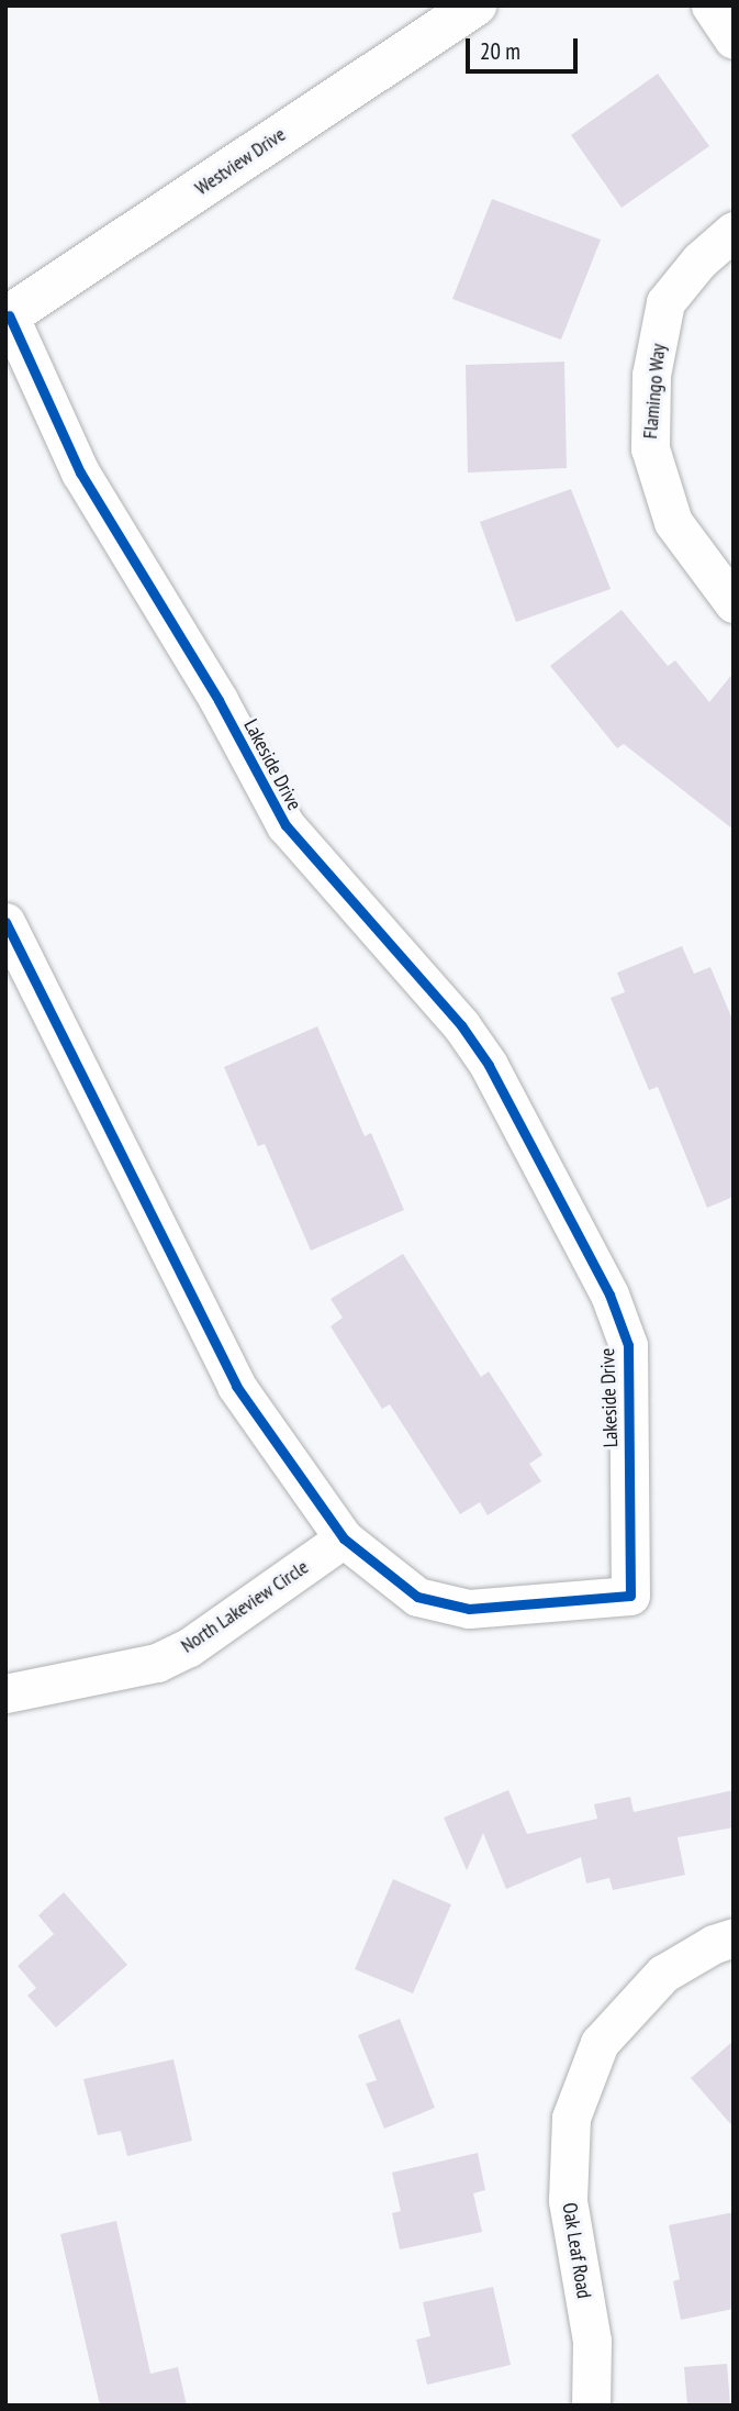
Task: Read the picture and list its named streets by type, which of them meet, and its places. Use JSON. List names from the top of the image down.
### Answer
{
  "streets": {
    "street": [
      "Westview Drive",
      "Flamingo Way",
      "Lakeside Drive",
      "North Lakeview Circle",
      "Oak Leaf Road"
    ]
  },
  "crossings": [
    ["Westview Drive", "Lakeside Drive"],
    ["Lakeside Drive", "North Lakeview Circle"]
  ],
  "scale_bar": "20 m"
}
